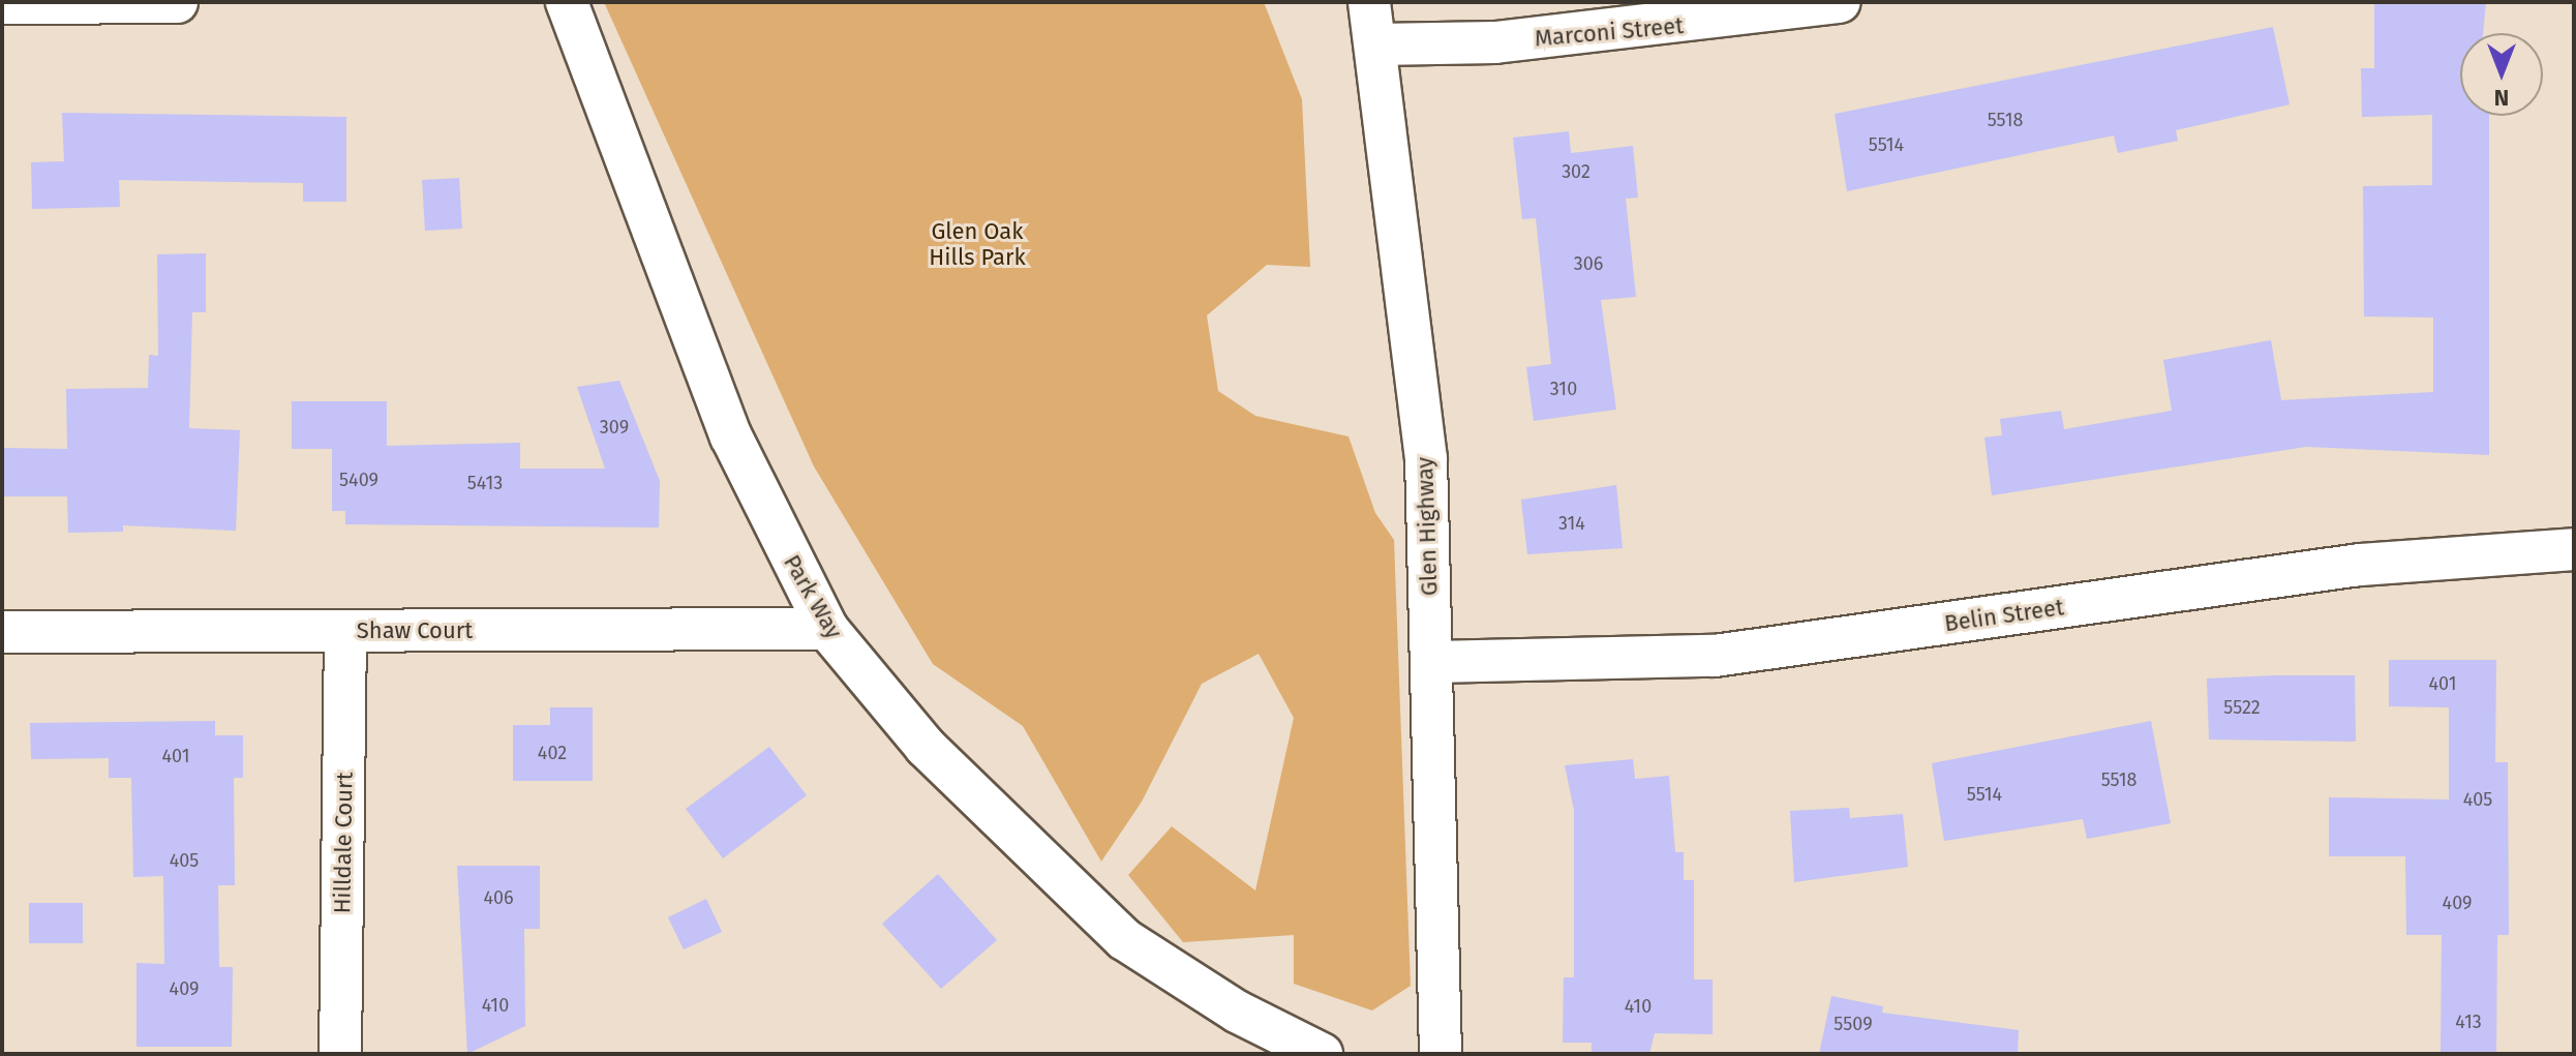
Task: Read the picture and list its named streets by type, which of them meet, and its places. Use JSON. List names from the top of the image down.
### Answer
{
  "streets": {
    "street": [
      "Marconi Street",
      "Glen Highway",
      "Park Way",
      "Belin Street",
      "Shaw Court",
      "Hilldale Court"
    ]
  },
  "crossings": [
    ["Marconi Street", "Glen Highway"],
    ["Glen Highway", "Belin Street"],
    ["Park Way", "Shaw Court"],
    ["Shaw Court", "Hilldale Court"]
  ],
  "parks": ["Glen Oak Hills Park"],
  "house_numbers": [
    "5518",
    "5514",
    "302",
    "306",
    "310",
    "309",
    "5409",
    "5413",
    "314",
    "401",
    "5522",
    "402",
    "401",
    "5518",
    "5514",
    "405",
    "405",
    "406",
    "409",
    "409",
    "410",
    "410",
    "413",
    "5509"
  ],
  "north": "bottom"
}
